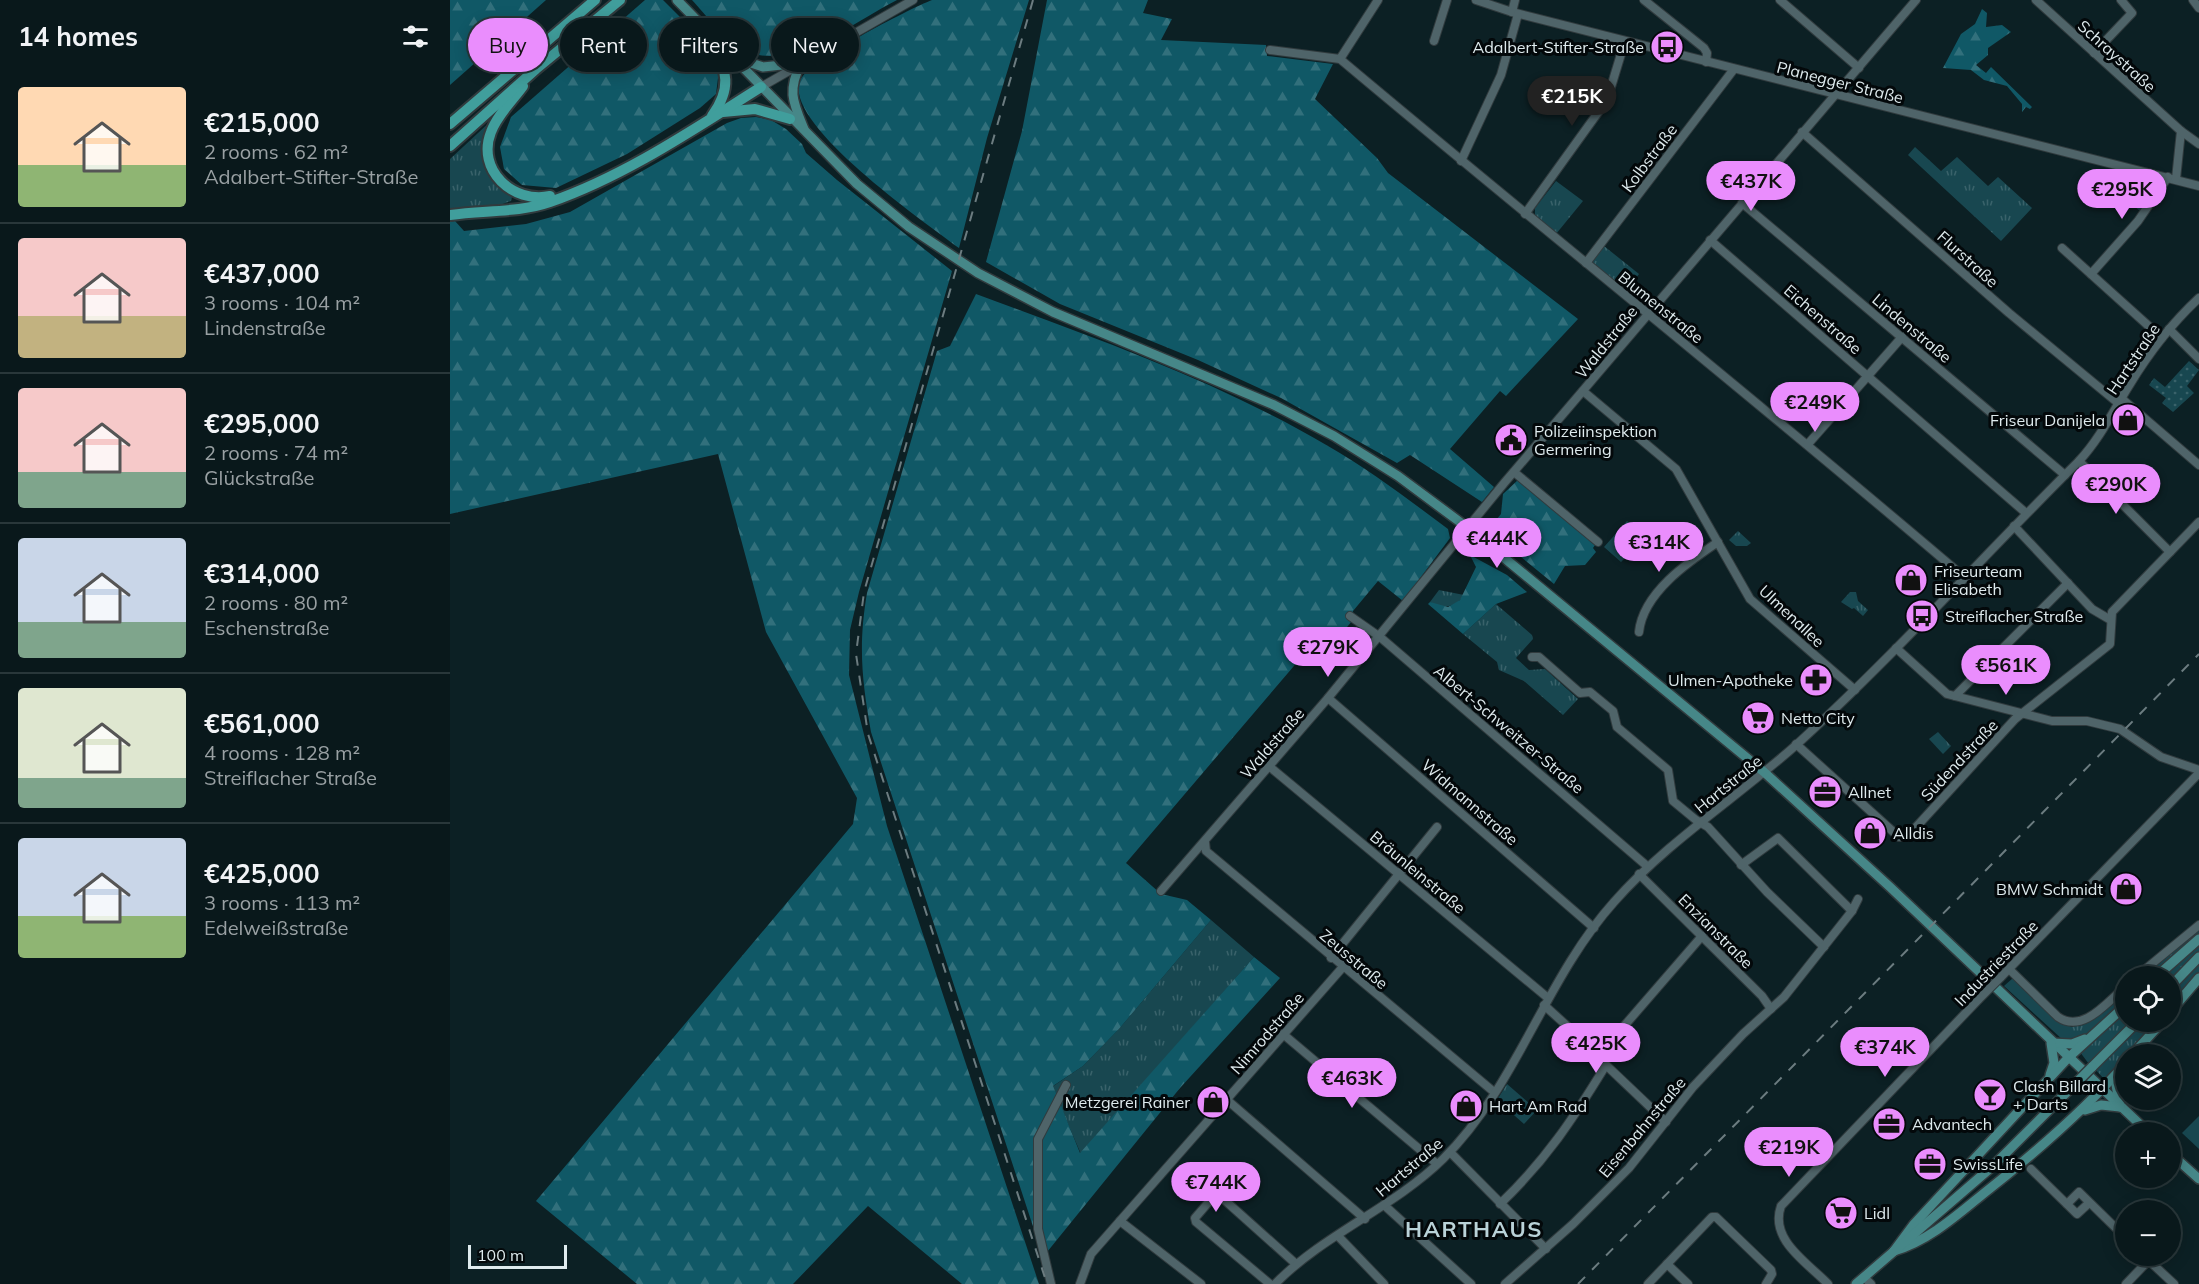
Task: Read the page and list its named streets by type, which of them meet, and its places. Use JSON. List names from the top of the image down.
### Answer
{
  "streets": {
    "street": [
      "Schraystraße",
      "Planegger Straße",
      "Kolbstraße",
      "Flurstraße",
      "Blumenstraße",
      "Eichenstraße",
      "Lindenstraße",
      "Waldstraße",
      "Hartstraße",
      "Ulmenallee",
      "Albert-Schweitzer-Straße",
      "Südendstraße",
      "Widmannstraße",
      "Bräunleinstraße",
      "Enzianstraße",
      "Zeusstraße",
      "Industriestraße",
      "Nimrodstraße",
      "Eisenbahnstraße"
    ]
  },
  "crossings": [
    ["Planegger Straße", "Kolbstraße"],
    ["Planegger Straße", "Waldstraße"],
    ["Kolbstraße", "Blumenstraße"],
    ["Flurstraße", "Waldstraße"],
    ["Flurstraße", "Hartstraße"],
    ["Blumenstraße", "Waldstraße"],
    ["Blumenstraße", "Hartstraße"],
    ["Eichenstraße", "Waldstraße"],
    ["Eichenstraße", "Hartstraße"],
    ["Lindenstraße", "Waldstraße"],
    ["Lindenstraße", "Hartstraße"],
    ["Waldstraße", "Ulmenallee"],
    ["Waldstraße", "Albert-Schweitzer-Straße"],
    ["Waldstraße", "Widmannstraße"],
    ["Waldstraße", "Bräunleinstraße"],
    ["Waldstraße", "Zeusstraße"],
    ["Hartstraße", "Ulmenallee"],
    ["Hartstraße", "Albert-Schweitzer-Straße"],
    ["Hartstraße", "Südendstraße"],
    ["Hartstraße", "Widmannstraße"],
    ["Hartstraße", "Bräunleinstraße"],
    ["Hartstraße", "Enzianstraße"],
    ["Hartstraße", "Zeusstraße"],
    ["Bräunleinstraße", "Eisenbahnstraße"],
    ["Enzianstraße", "Eisenbahnstraße"],
    ["Zeusstraße", "Nimrodstraße"]
  ],
  "districts": ["HARTHAUS"],
  "places": {
    "bus stop": ["Adalbert-Stifter-Straße", "Streiflacher Straße"],
    "shop": [
      "Friseur Danijela",
      "Friseurteam Elisabeth",
      "Alldis",
      "BMW Schmidt",
      "Metzgerei Rainer",
      "Hart Am Rad"
    ],
    "public building": ["Polizeiinspektion Germering"],
    "pharmacy": ["Ulmen-Apotheke"],
    "supermarket": ["Netto City", "Lidl"],
    "office": ["Allnet", "Advantech", "SwissLife"],
    "bar": ["Clash Billard + Darts"]
  },
  "scale_bar": "100 m",
  "page": {
    "heading": "14 homes",
    "chip": [
      "Buy",
      "Rent",
      "Filters",
      "New"
    ],
    "list": [
      {
        "name": "€215,000",
        "note": "2 rooms · 62 m² · Adalbert-Stifter-Straße"
      },
      {
        "name": "€437,000",
        "note": "3 rooms · 104 m² · Lindenstraße"
      },
      {
        "name": "€295,000",
        "note": "2 rooms · 74 m² · Glückstraße"
      },
      {
        "name": "€314,000",
        "note": "2 rooms · 80 m² · Eschenstraße"
      },
      {
        "name": "€561,000",
        "note": "4 rooms · 128 m² · Streiflacher Straße"
      },
      {
        "name": "€425,000",
        "note": "3 rooms · 113 m² · Edelweißstraße"
      }
    ],
    "price": [
      "€215K",
      "€437K",
      "€295K",
      "€249K",
      "€290K",
      "€444K",
      "€314K",
      "€279K",
      "€561K",
      "€425K",
      "€374K",
      "€463K",
      "€219K",
      "€744K"
    ],
    "map_buttons": ["+", "−"],
    "scale": "100 m"
  }
}
